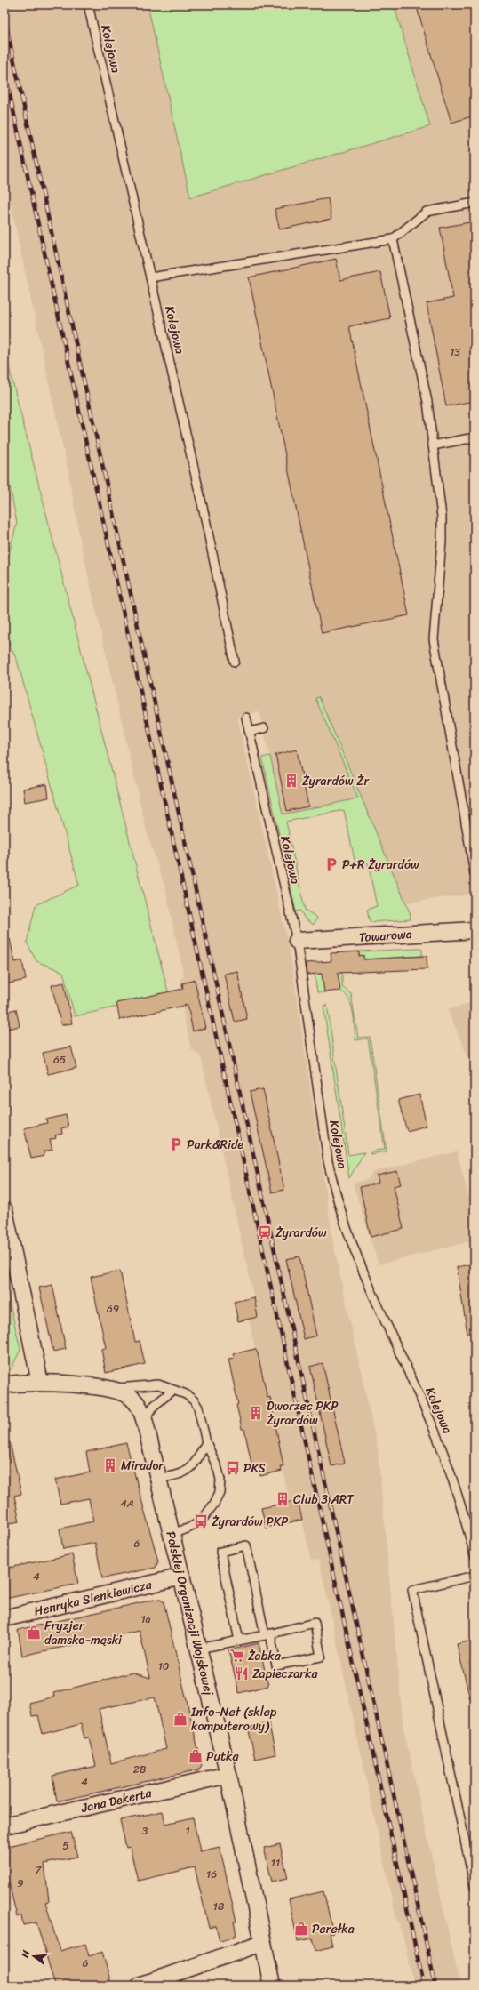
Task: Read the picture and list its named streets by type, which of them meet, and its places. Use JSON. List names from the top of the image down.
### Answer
{
  "streets": {
    "street": [
      "Towarowa",
      "Henryka Sienkiewicza",
      "Polskiej Organizacji Wojskowej",
      "Jana Dekerta"
    ],
    "lane": ["Kolejowa"]
  },
  "crossings": [
    ["Kolejowa", "Towarowa"],
    ["Henryka Sienkiewicza", "Polskiej Organizacji Wojskowej"],
    ["Polskiej Organizacji Wojskowej", "Jana Dekerta"]
  ],
  "places": {
    "building": [
      "Żyrardów Żr",
      "Dworzec PKP Żyrardów",
      "Mirador",
      "Club 3 ART"
    ],
    "parking": ["P+R Żyrardów", "Park&Ride"],
    "station": ["Żyrardów"],
    "bus stop": ["PKS", "Żyrardów PKP"],
    "shop": [
      "Fryzjer damsko-męski",
      "Info-Net (sklep komputerowy)",
      "Putka",
      "Perełka"
    ],
    "supermarket": ["Żabka"],
    "restaurant": ["Zapieczarka"]
  },
  "house_numbers": [
    "13",
    "65",
    "69",
    "4A",
    "6",
    "4",
    "1a",
    "10",
    "2B",
    "4",
    "3",
    "1",
    "5",
    "11",
    "7",
    "16",
    "9",
    "18",
    "6"
  ],
  "north": "left"
}
